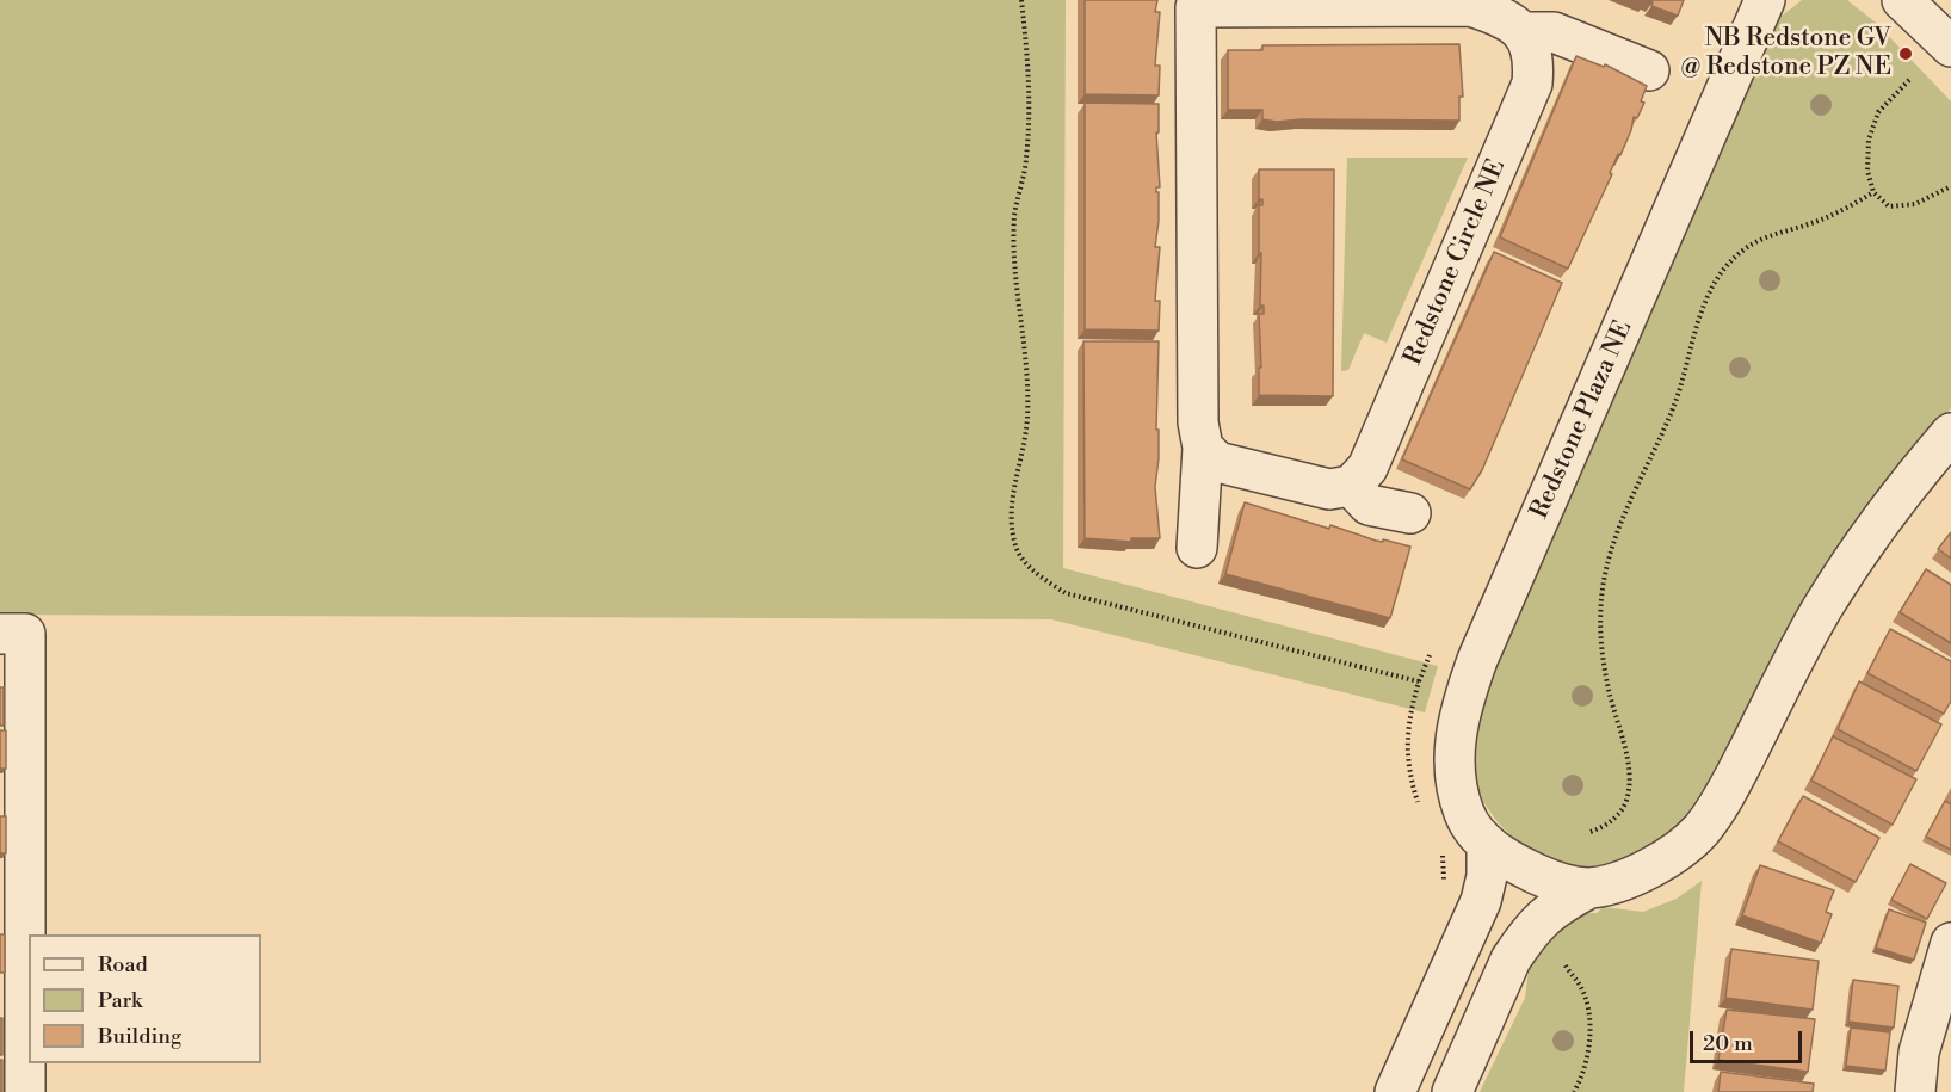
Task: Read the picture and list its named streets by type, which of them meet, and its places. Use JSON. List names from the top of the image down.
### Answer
{
  "streets": {
    "street": ["Redstone Circle NE", "Redstone Plaza NE"]
  },
  "places": ["NB Redstone GV @ Redstone PZ NE"],
  "legend": ["Road", "Park", "Building"],
  "scale_bar": "20 m"
}
